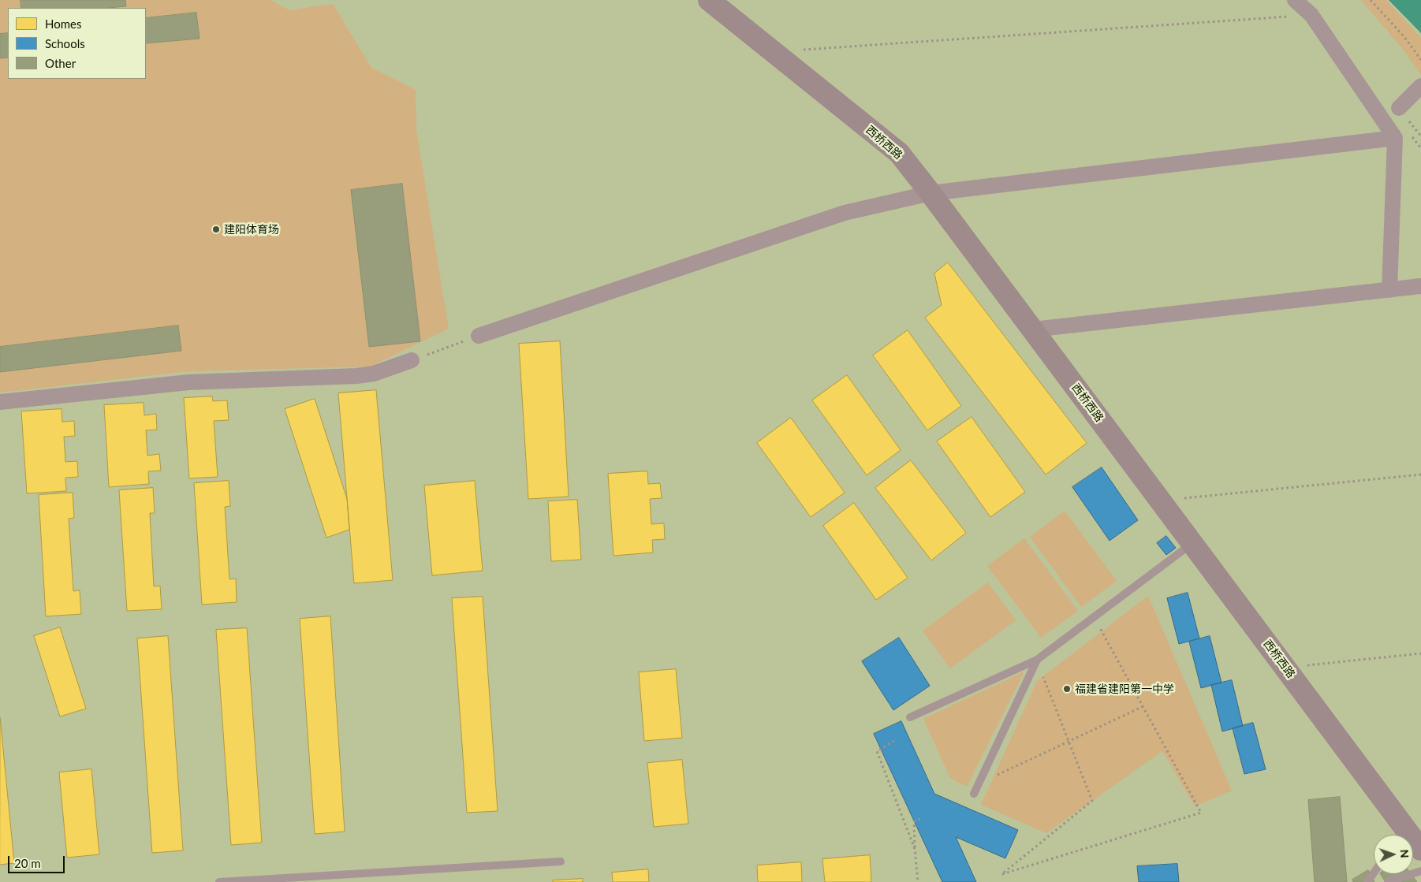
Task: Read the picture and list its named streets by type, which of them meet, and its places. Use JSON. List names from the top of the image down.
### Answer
{
  "streets": {
    "main road": ["西桥西路"]
  },
  "places": ["建阳体育场", "福建省建阳第一中学"],
  "legend": ["Homes", "Schools", "Other"],
  "scale_bar": "20 m",
  "north": "right"
}
